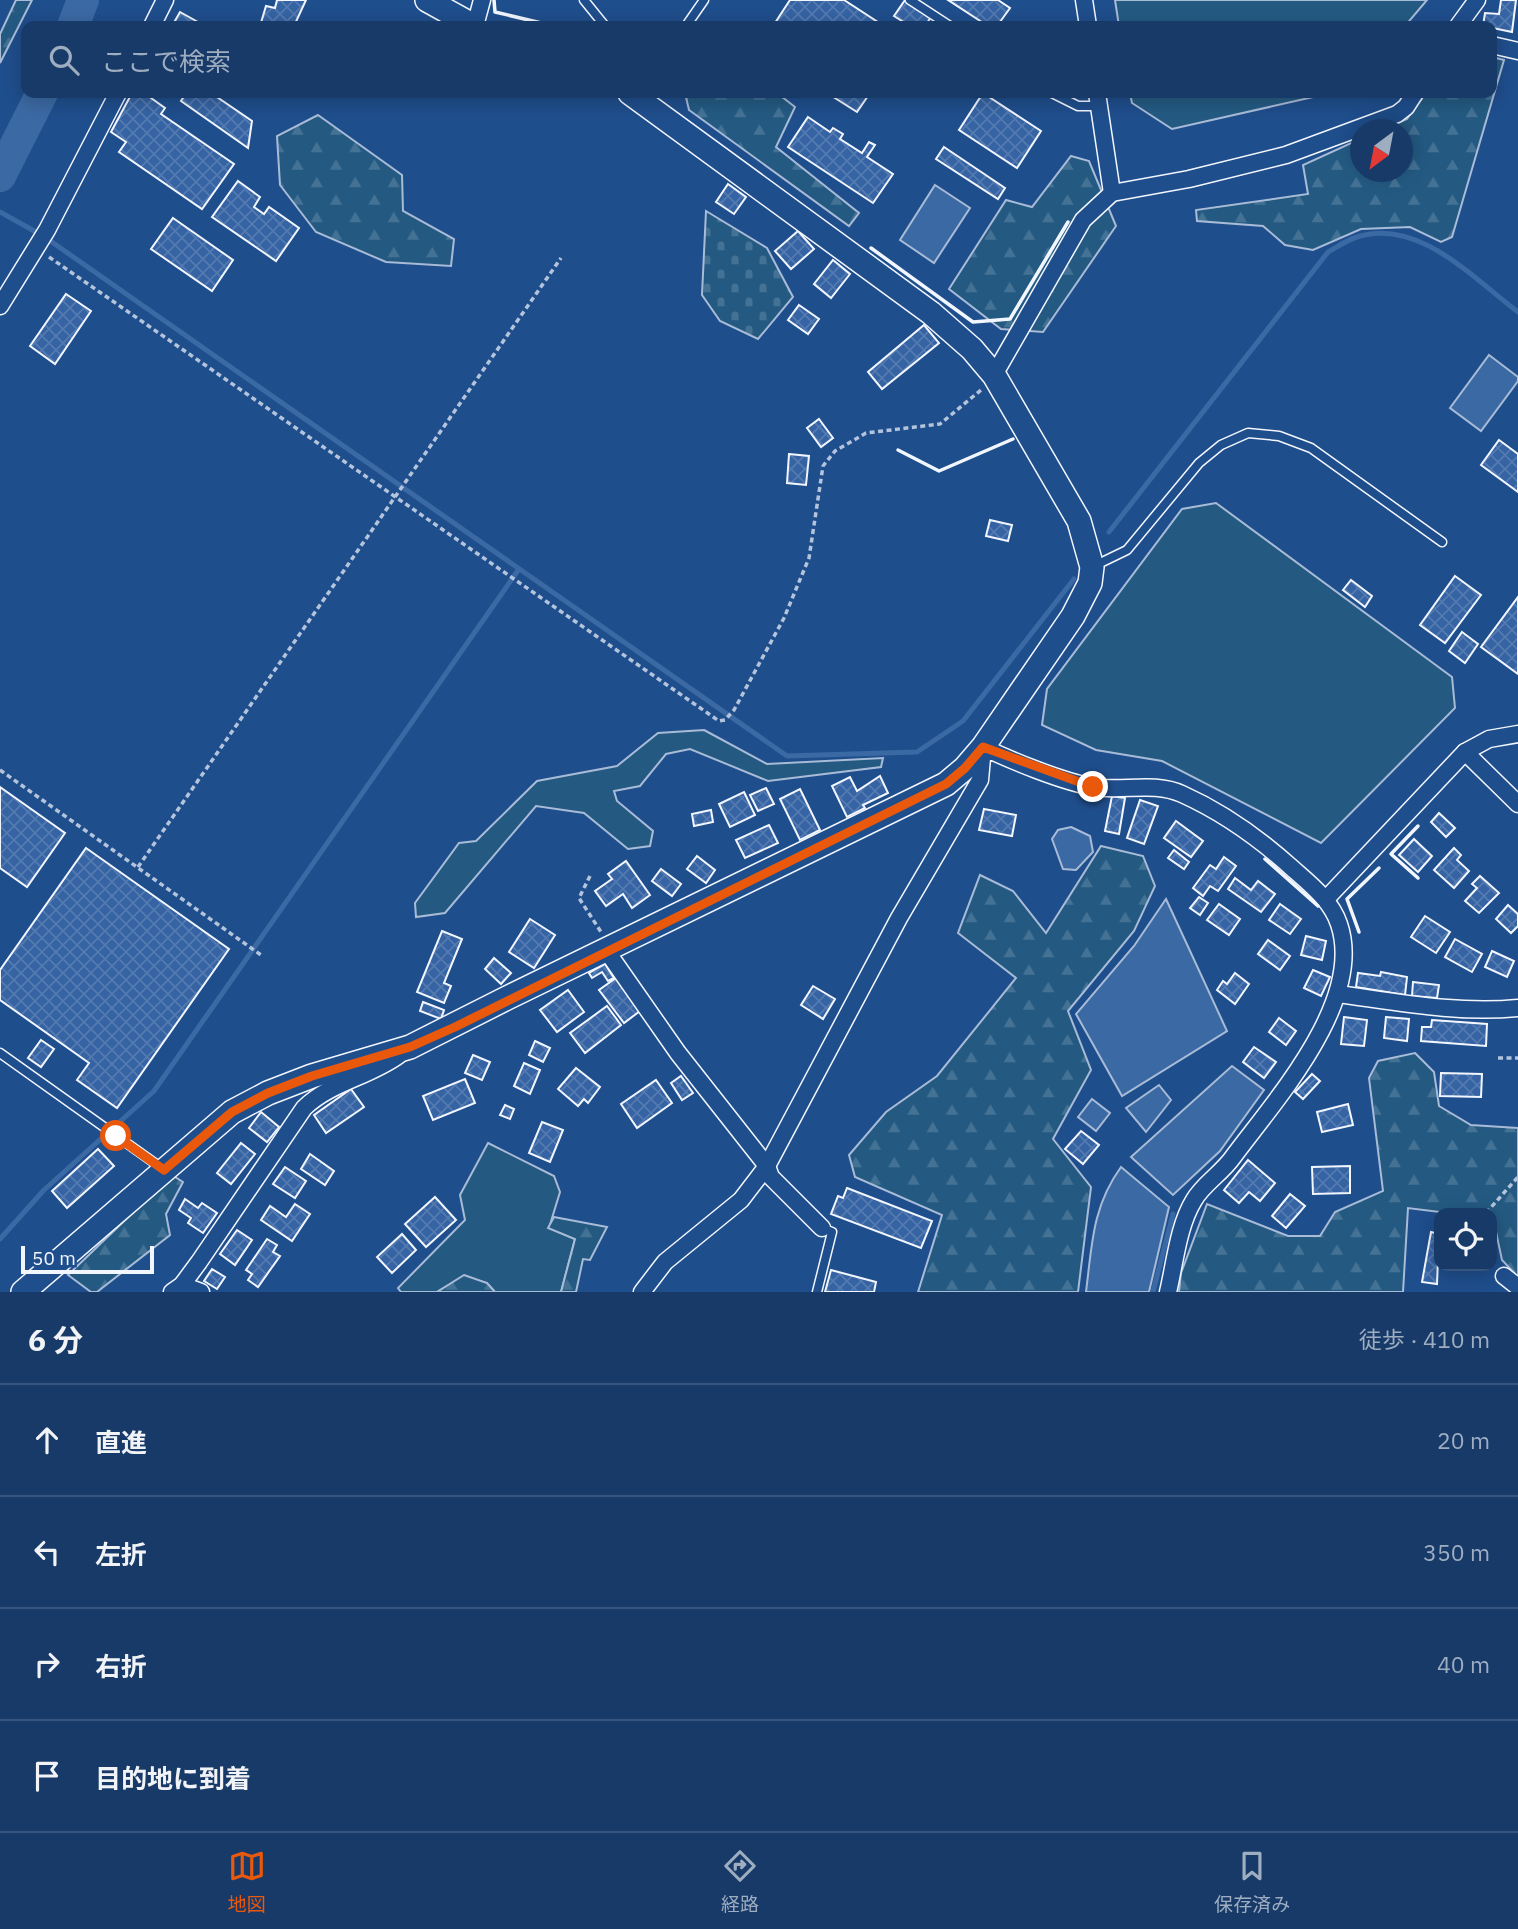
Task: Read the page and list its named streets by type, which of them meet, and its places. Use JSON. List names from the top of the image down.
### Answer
{
  "scale_bar": "50 m",
  "north": "bottom left",
  "page": {
    "search": "ここで検索",
    "scale": "50 m",
    "heading": ["6 分", "徒歩 · 410 m"],
    "list": [
      ["直進", "20 m"],
      ["左折", "350 m"],
      ["右折", "40 m"],
      "目的地に到着"
    ],
    "nav": ["地図", "経路", "保存済み"]
  }
}
